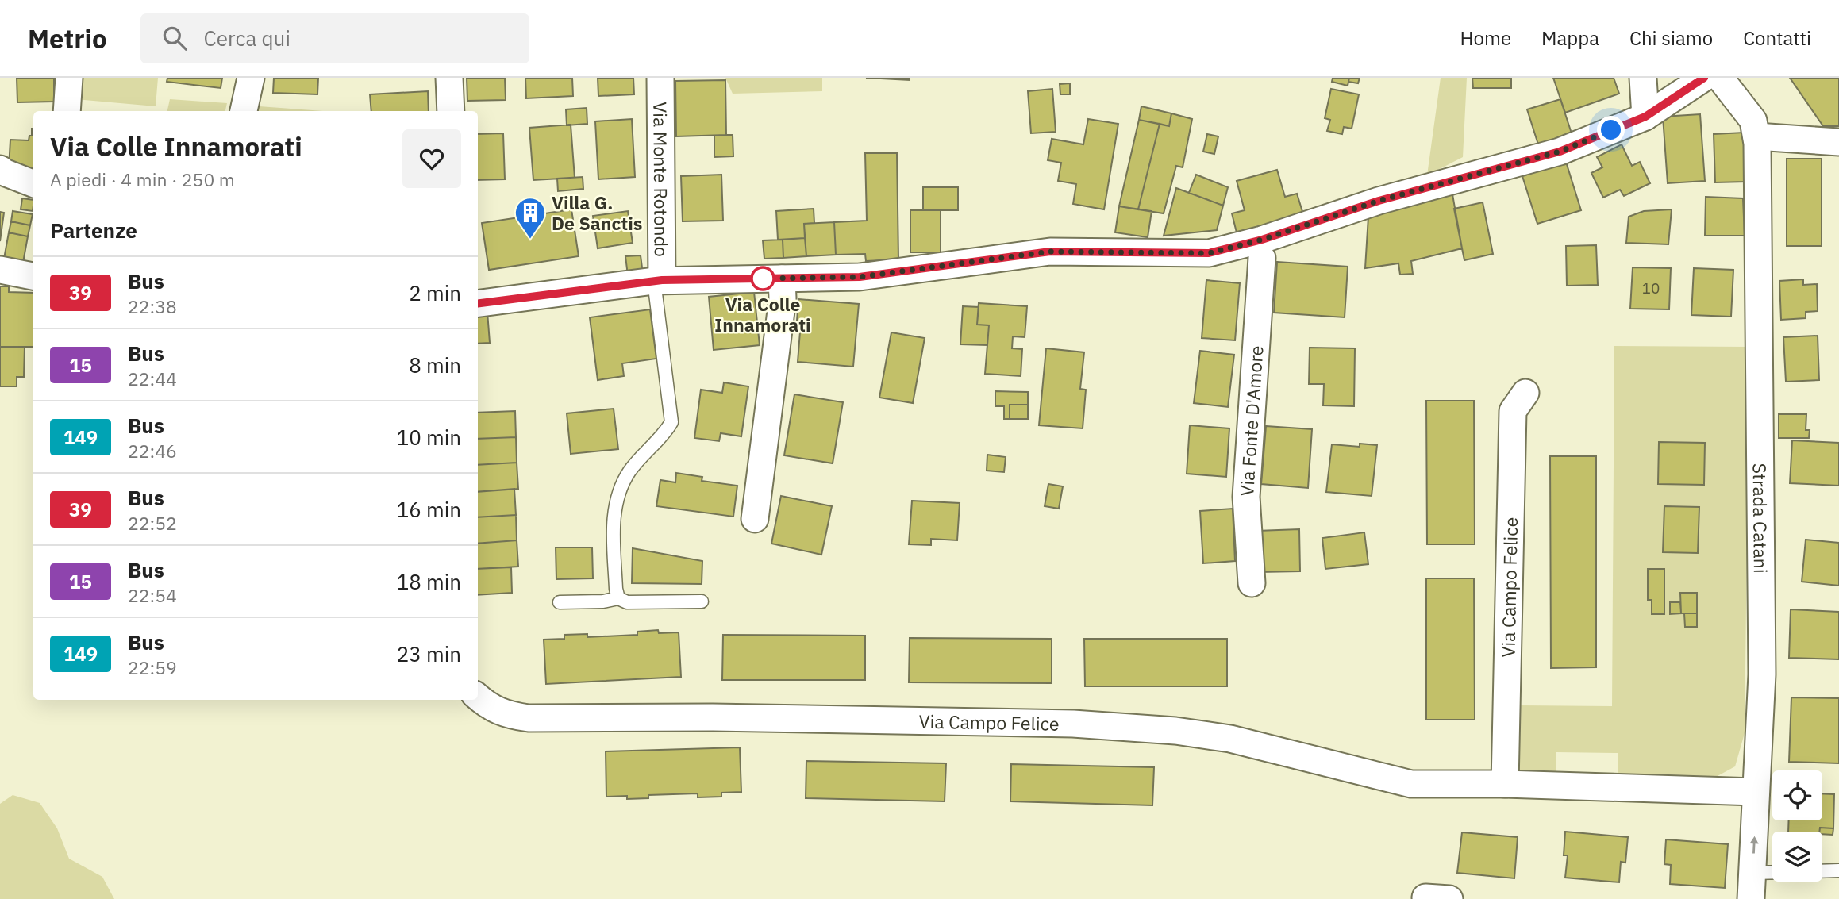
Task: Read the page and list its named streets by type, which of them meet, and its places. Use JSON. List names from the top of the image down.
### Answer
{
  "streets": {
    "street": [
      "Via Monte Rotondo",
      "Via Fonte D'Amore",
      "Strada Catani",
      "Via Campo Felice"
    ]
  },
  "crossings": [
    ["Strada Catani", "Via Campo Felice"]
  ],
  "places": {
    "building": ["Villa G. De Sanctis"],
    "other": ["Via Colle Innamorati"]
  },
  "lines": ["bus line 39"],
  "house_numbers": ["10"],
  "page": {
    "header": "Metrio",
    "search": "Cerca qui",
    "nav": [
      "Home",
      "Mappa",
      "Chi siamo",
      "Contatti"
    ],
    "heading": [
      ["Via Colle Innamorati", "A piedi · 4 min · 250 m"],
      "Partenze"
    ],
    "list": [
      {
        "mark": "39",
        "name": "Bus",
        "note": "22:38",
        "value": "2 min"
      },
      {
        "mark": "15",
        "name": "Bus",
        "note": "22:44",
        "value": "8 min"
      },
      {
        "mark": "149",
        "name": "Bus",
        "note": "22:46",
        "value": "10 min"
      },
      {
        "mark": "39",
        "name": "Bus",
        "note": "22:52",
        "value": "16 min"
      },
      {
        "mark": "15",
        "name": "Bus",
        "note": "22:54",
        "value": "18 min"
      },
      {
        "mark": "149",
        "name": "Bus",
        "note": "22:59",
        "value": "23 min"
      }
    ]
  }
}
